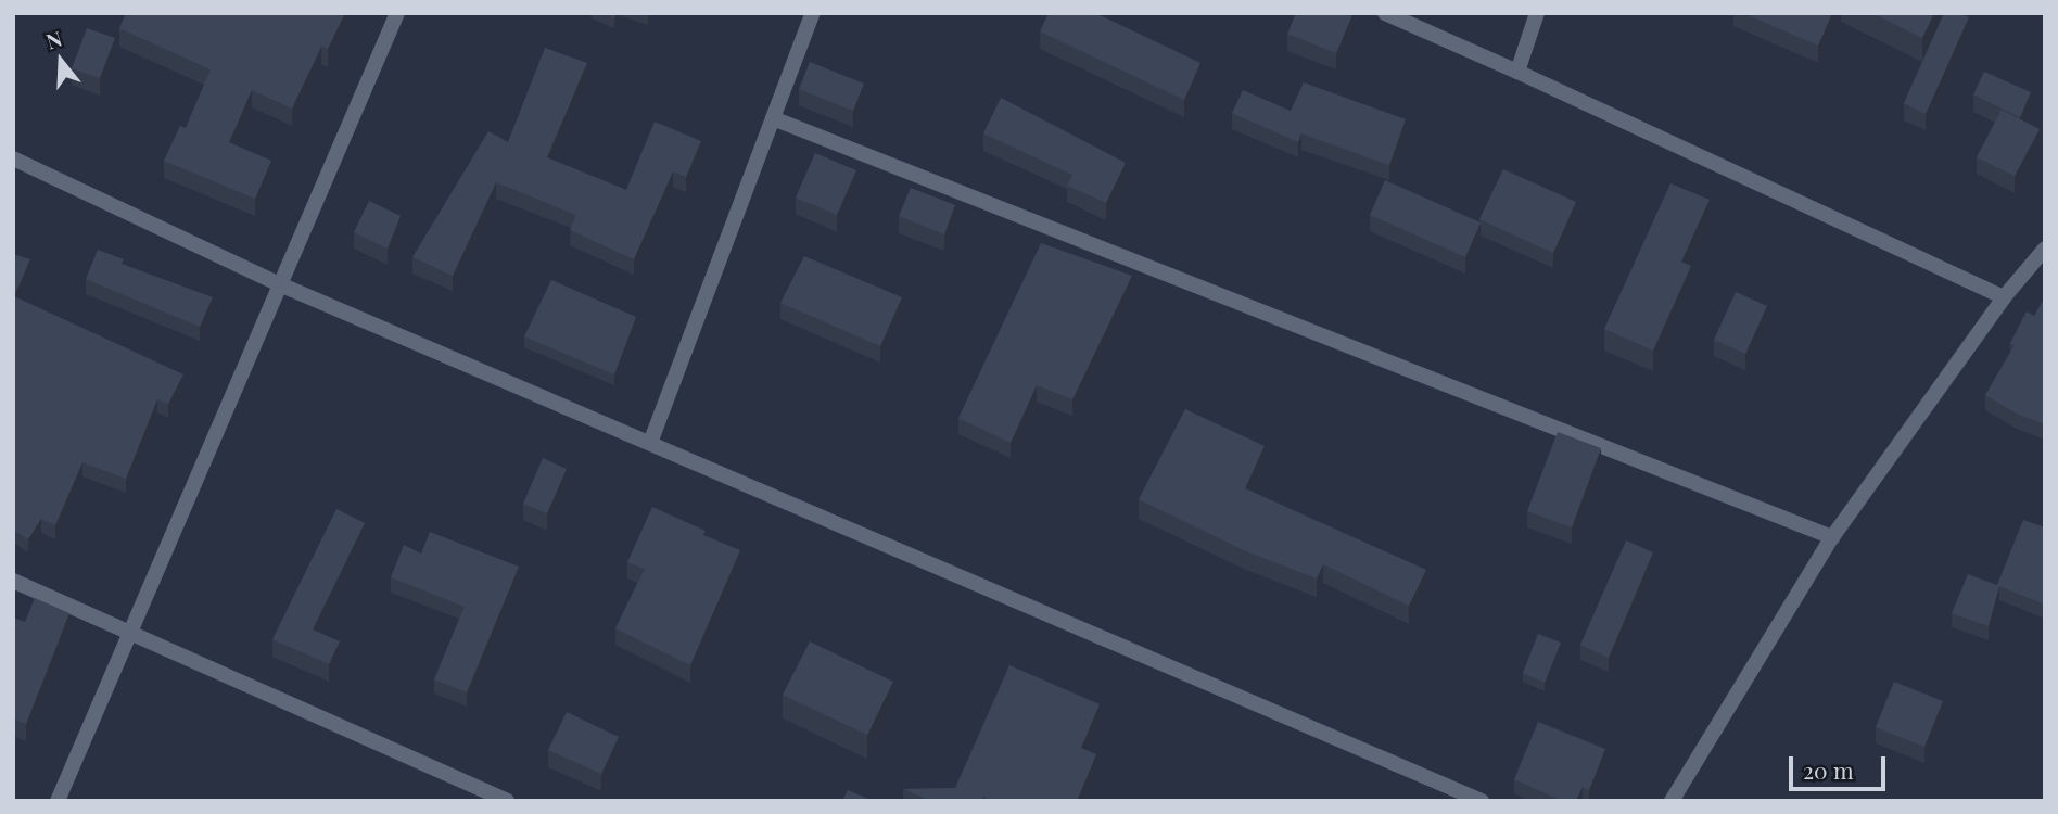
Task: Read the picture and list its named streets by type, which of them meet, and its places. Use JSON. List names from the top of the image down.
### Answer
{
  "scale_bar": "20 m",
  "north": "top"
}
